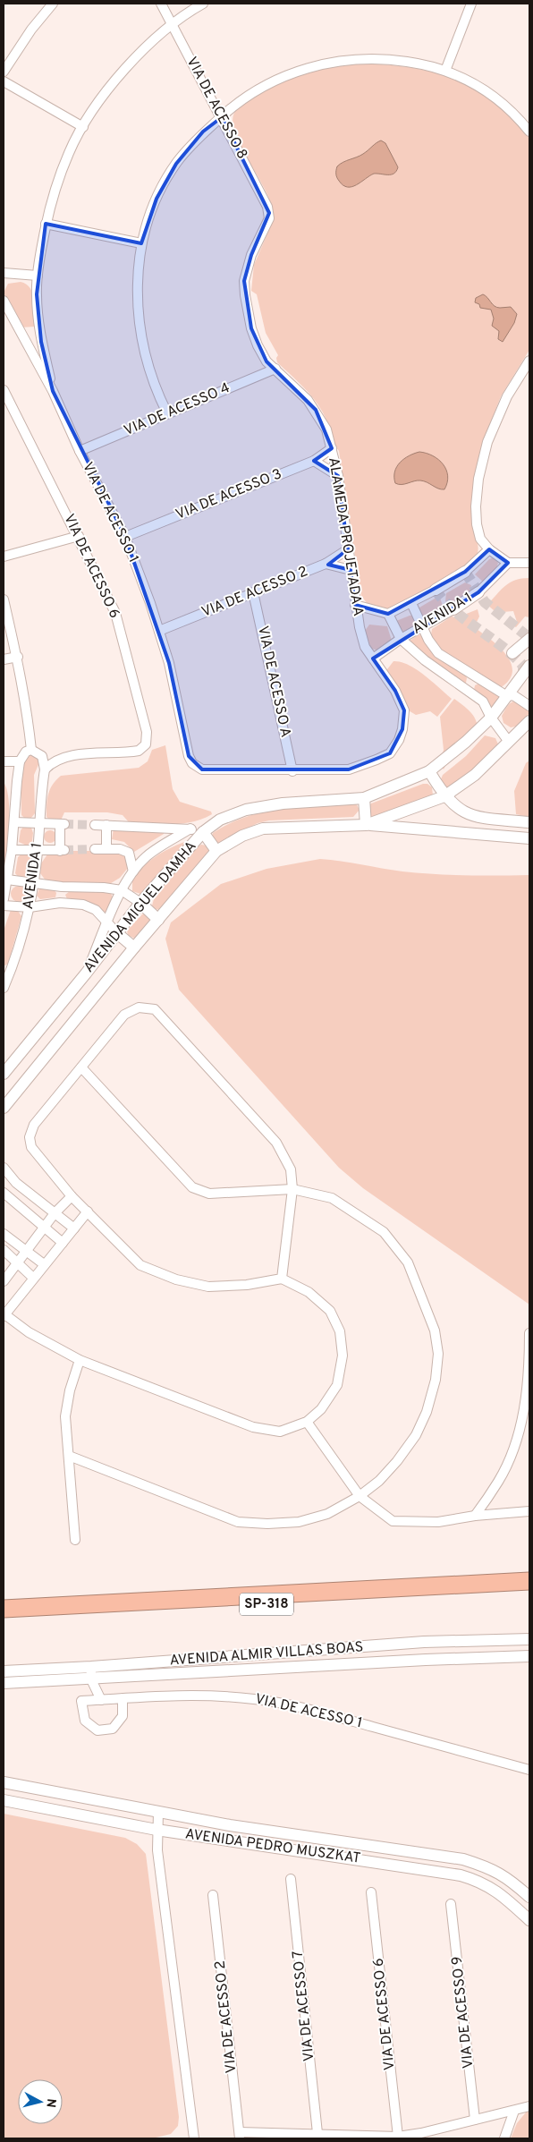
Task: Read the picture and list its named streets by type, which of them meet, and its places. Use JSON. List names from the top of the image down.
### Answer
{
  "streets": {
    "highway": ["SP-318"],
    "street": [
      "VIA DE ACESSO 8",
      "VIA DE ACESSO 4",
      "VIA DE ACESSO 3",
      "VIA DE ACESSO 1",
      "ALAMEDA PROJETADA A",
      "VIA DE ACESSO 6",
      "VIA DE ACESSO 2",
      "AVENIDA 1",
      "VIA DE ACESSO A",
      "AVENIDA MIGUEL DAMHA",
      "AVENIDA ALMIR VILLAS BOAS",
      "AVENIDA PEDRO MUSZKAT",
      "VIA DE ACESSO 7",
      "VIA DE ACESSO 9"
    ]
  },
  "crossings": [
    ["VIA DE ACESSO 8", "ALAMEDA PROJETADA A"],
    ["VIA DE ACESSO 4", "VIA DE ACESSO 1"],
    ["VIA DE ACESSO 4", "ALAMEDA PROJETADA A"],
    ["VIA DE ACESSO 3", "VIA DE ACESSO 1"],
    ["VIA DE ACESSO 3", "ALAMEDA PROJETADA A"],
    ["VIA DE ACESSO 1", "ALAMEDA PROJETADA A"],
    ["VIA DE ACESSO 1", "VIA DE ACESSO 2"],
    ["VIA DE ACESSO 1", "VIA DE ACESSO A"],
    ["ALAMEDA PROJETADA A", "VIA DE ACESSO 2"],
    ["ALAMEDA PROJETADA A", "AVENIDA 1"],
    ["ALAMEDA PROJETADA A", "VIA DE ACESSO A"],
    ["VIA DE ACESSO 6", "AVENIDA 1"],
    ["VIA DE ACESSO 2", "VIA DE ACESSO A"]
  ],
  "north": "right"
}
